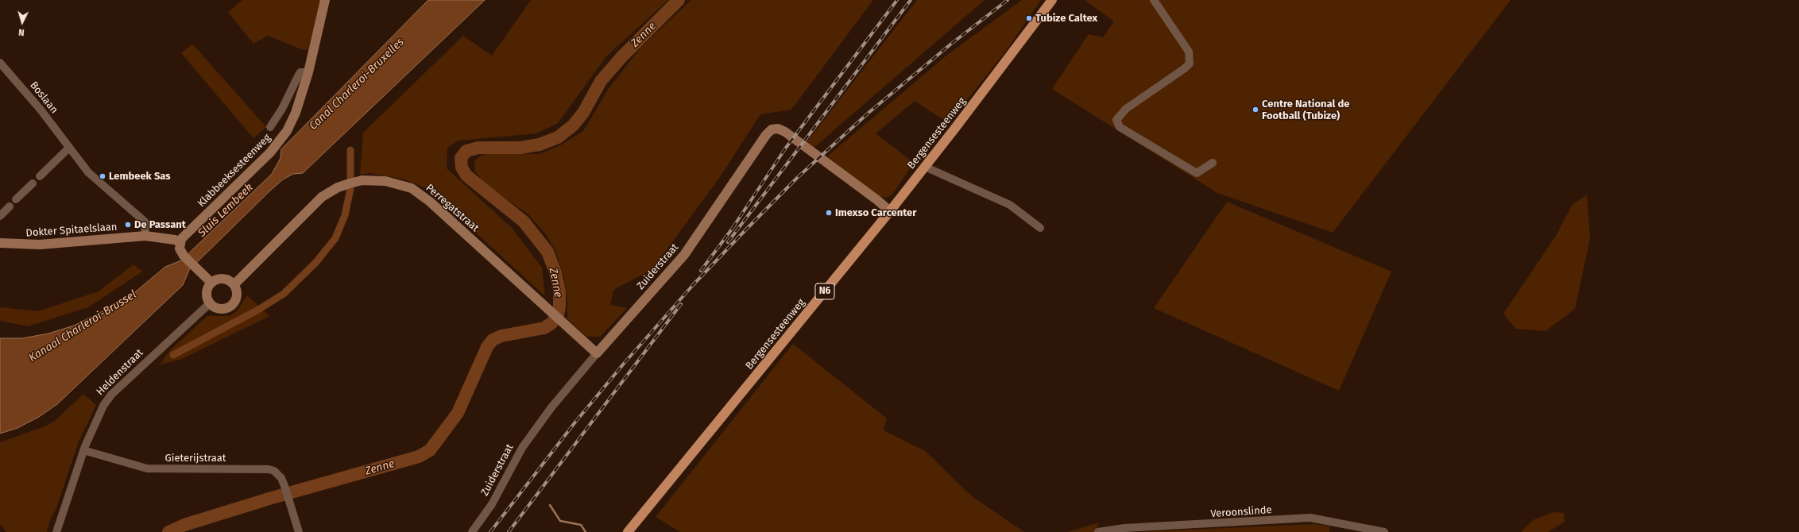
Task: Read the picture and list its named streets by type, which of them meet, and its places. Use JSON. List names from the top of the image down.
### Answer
{
  "streets": {
    "main road": ["Bergensesteenweg", "N6"],
    "street": [
      "Boslaan",
      "Klabbeeksesteenweg",
      "Perregatstraat",
      "Dokter Spitaelslaan",
      "Zuiderstraat",
      "Heldenstraat",
      "Gieterijstraat",
      "Veroonslinde"
    ]
  },
  "crossings": [
    ["Boslaan", "Dokter Spitaelslaan"],
    ["Bergensesteenweg", "Zuiderstraat"],
    ["Perregatstraat", "Zuiderstraat"],
    ["Perregatstraat", "Heldenstraat"],
    ["Heldenstraat", "Gieterijstraat"]
  ],
  "water": [
    "Zenne",
    "Canal Charleroi-Bruxelles",
    "Sluis Lembeek",
    "Kanaal Charleroi-Brussel"
  ],
  "places": [
    "Tubize Caltex",
    "Centre National de Football (Tubize)",
    "Lembeek Sas",
    "Imexso Carcenter",
    "De Passant"
  ],
  "north": "bottom"
}
